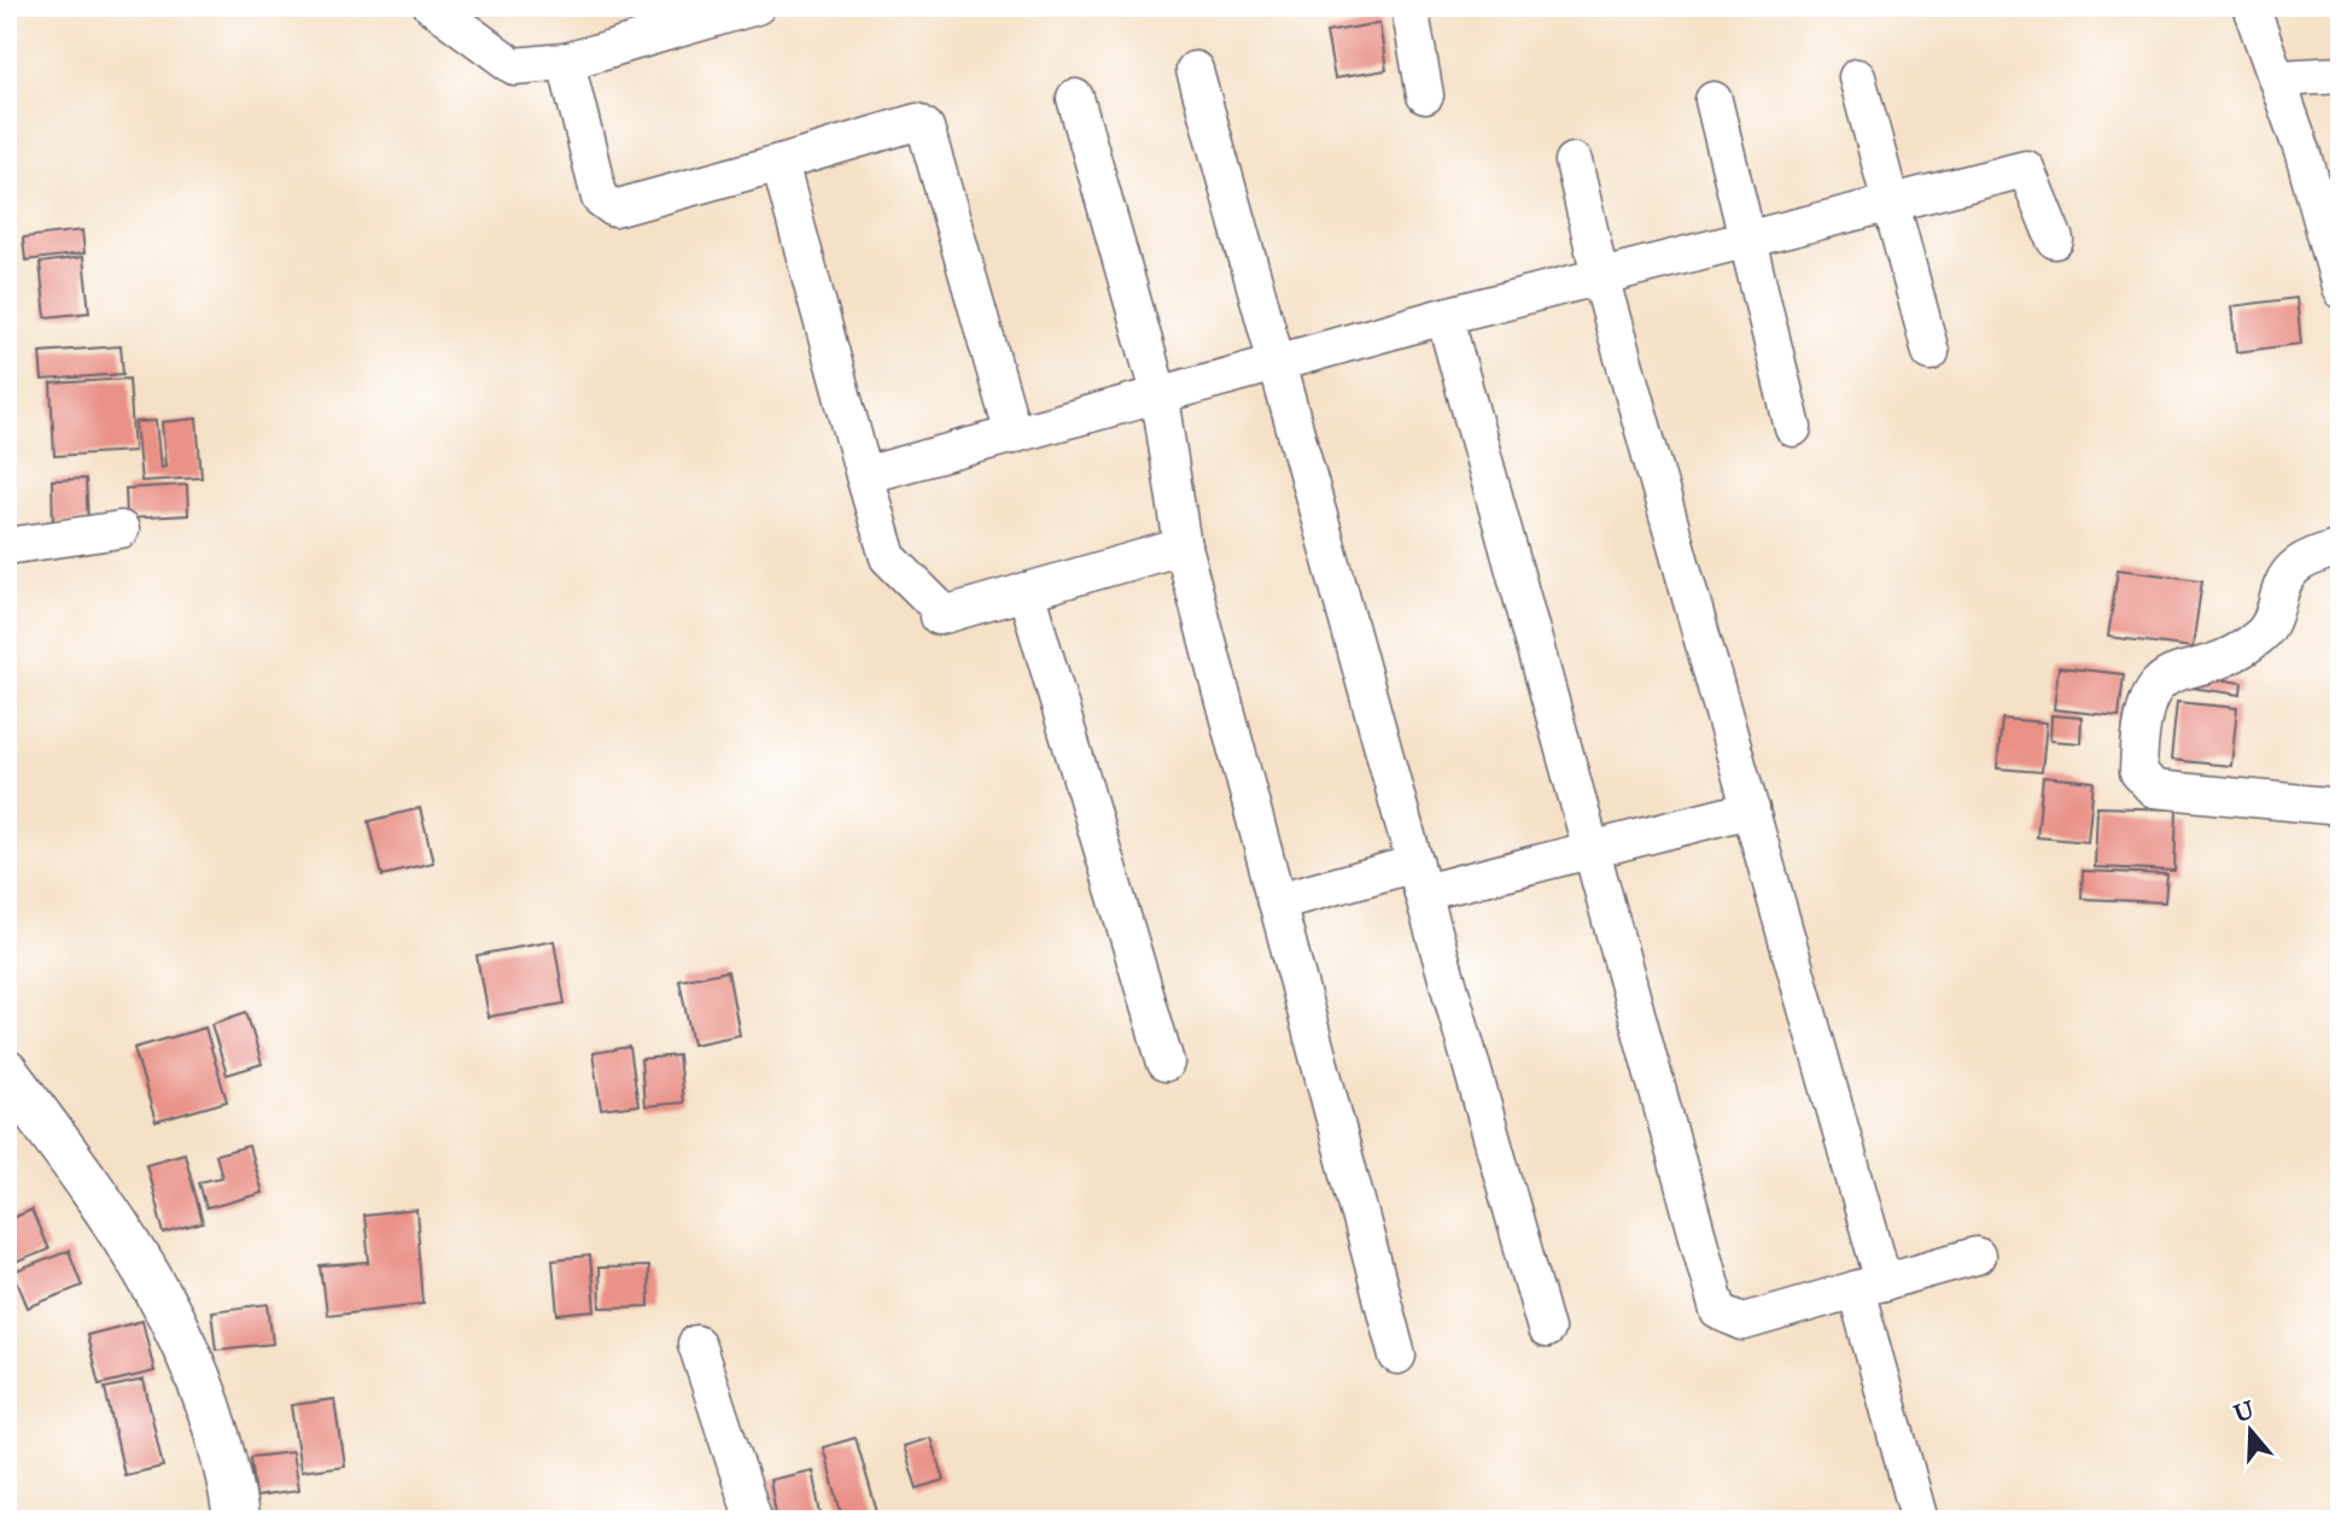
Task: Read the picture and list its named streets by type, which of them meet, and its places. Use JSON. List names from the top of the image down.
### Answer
{
  "north": "top"
}
